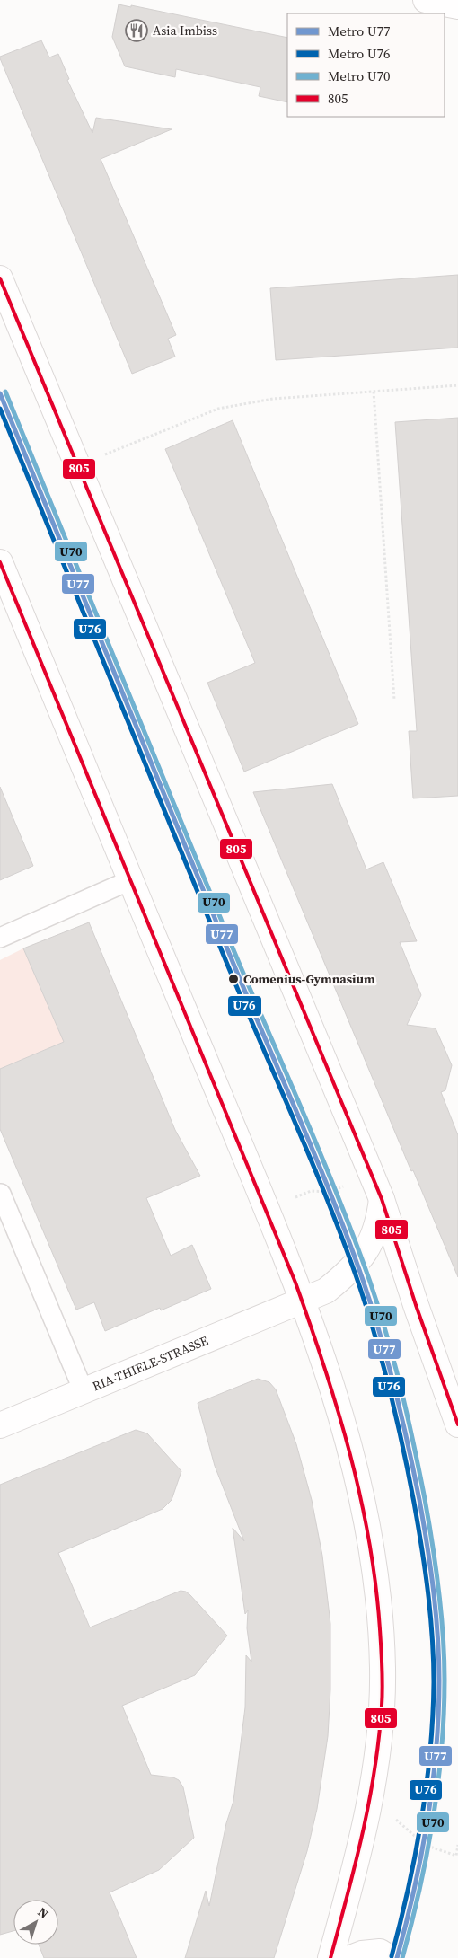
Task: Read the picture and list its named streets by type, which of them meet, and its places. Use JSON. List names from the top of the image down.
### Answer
{
  "streets": {
    "street": ["RIA-THIELE-STRASSE"]
  },
  "places": {
    "restaurant": ["Asia Imbiss"],
    "other": ["Comenius-Gymnasium"]
  },
  "lines": [
    "transit line 805",
    "metro line U70",
    "metro line U77",
    "metro line U76"
  ],
  "legend": [
    "Metro U77",
    "Metro U76",
    "Metro U70",
    "805"
  ],
  "north": "top right"
}
